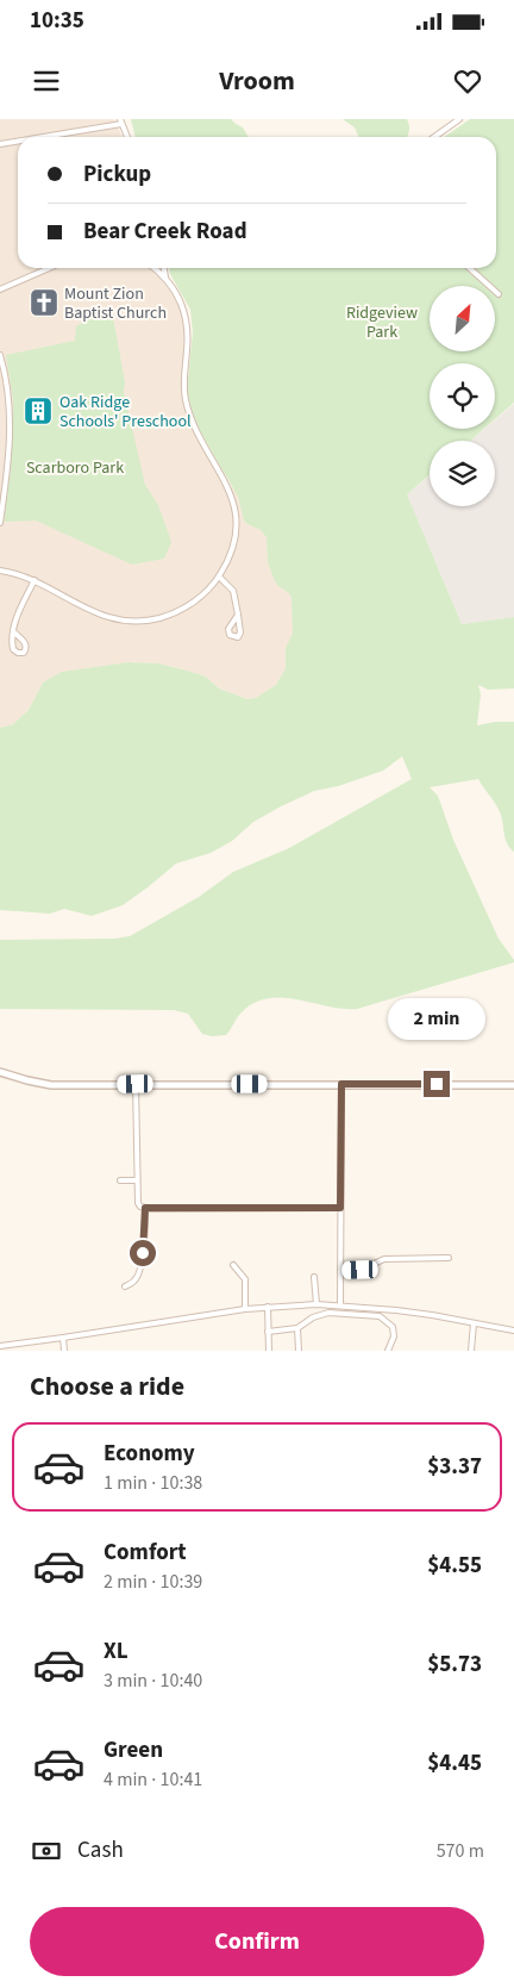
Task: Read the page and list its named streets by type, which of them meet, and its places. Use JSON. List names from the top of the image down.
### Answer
{
  "parks": ["Ridgeview Park", "Scarboro Park"],
  "places": {
    "church": ["Mount Zion Baptist Church"],
    "building": ["Oak Ridge Schools' Preschool"]
  },
  "north": "top right",
  "page": {
    "status": "10:35",
    "header": "Vroom",
    "banner": ["Pickup", "Bear Creek Road"],
    "bubble": "2 min",
    "heading": "Choose a ride",
    "list": [
      {
        "name": "Economy",
        "note": "1 min · 10:38",
        "value": "$3.37"
      },
      {
        "name": "Comfort",
        "note": "2 min · 10:39",
        "value": "$4.55"
      },
      {
        "name": "XL",
        "note": "3 min · 10:40",
        "value": "$5.73"
      },
      {
        "name": "Green",
        "note": "4 min · 10:41",
        "value": "$4.45"
      }
    ],
    "pay": ["Cash", "570 m"],
    "buttons": "Confirm"
  }
}
